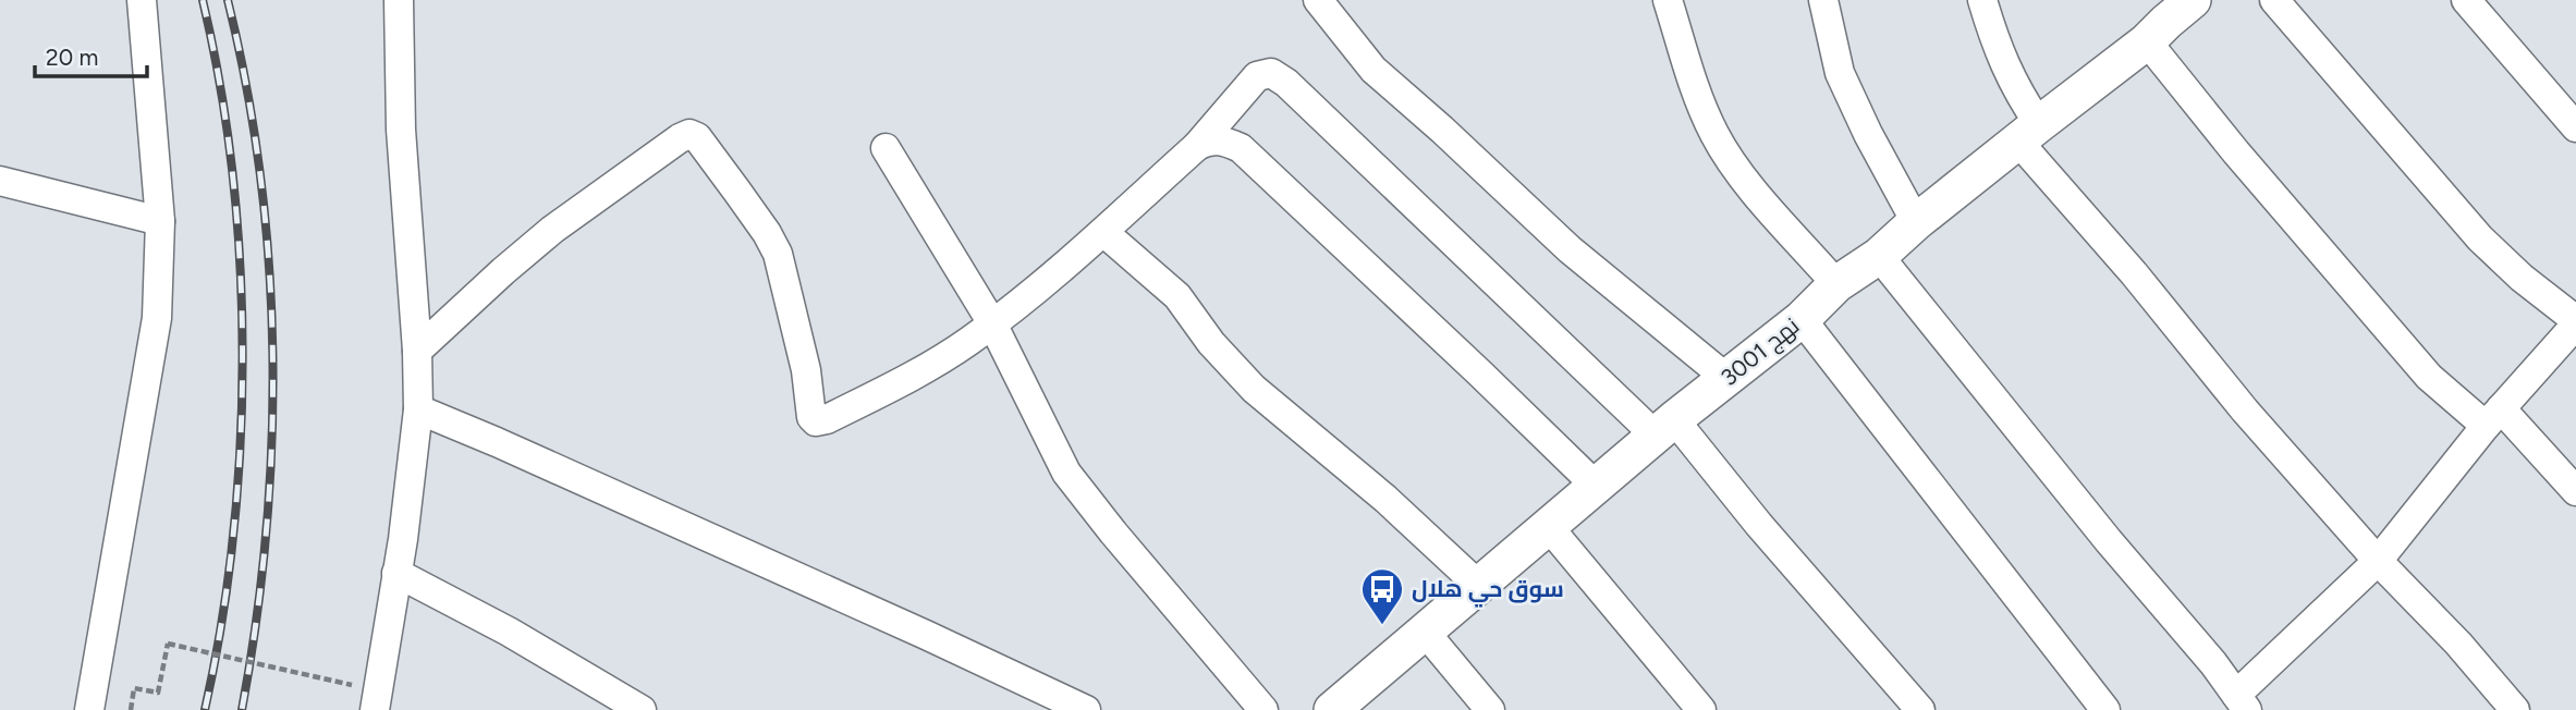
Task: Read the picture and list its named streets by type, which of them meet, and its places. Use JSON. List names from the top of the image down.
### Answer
{
  "streets": {
    "street": ["نهج 3001"]
  },
  "places": {
    "bus stop": ["سوق حي هلال"]
  },
  "scale_bar": "20 m"
}
